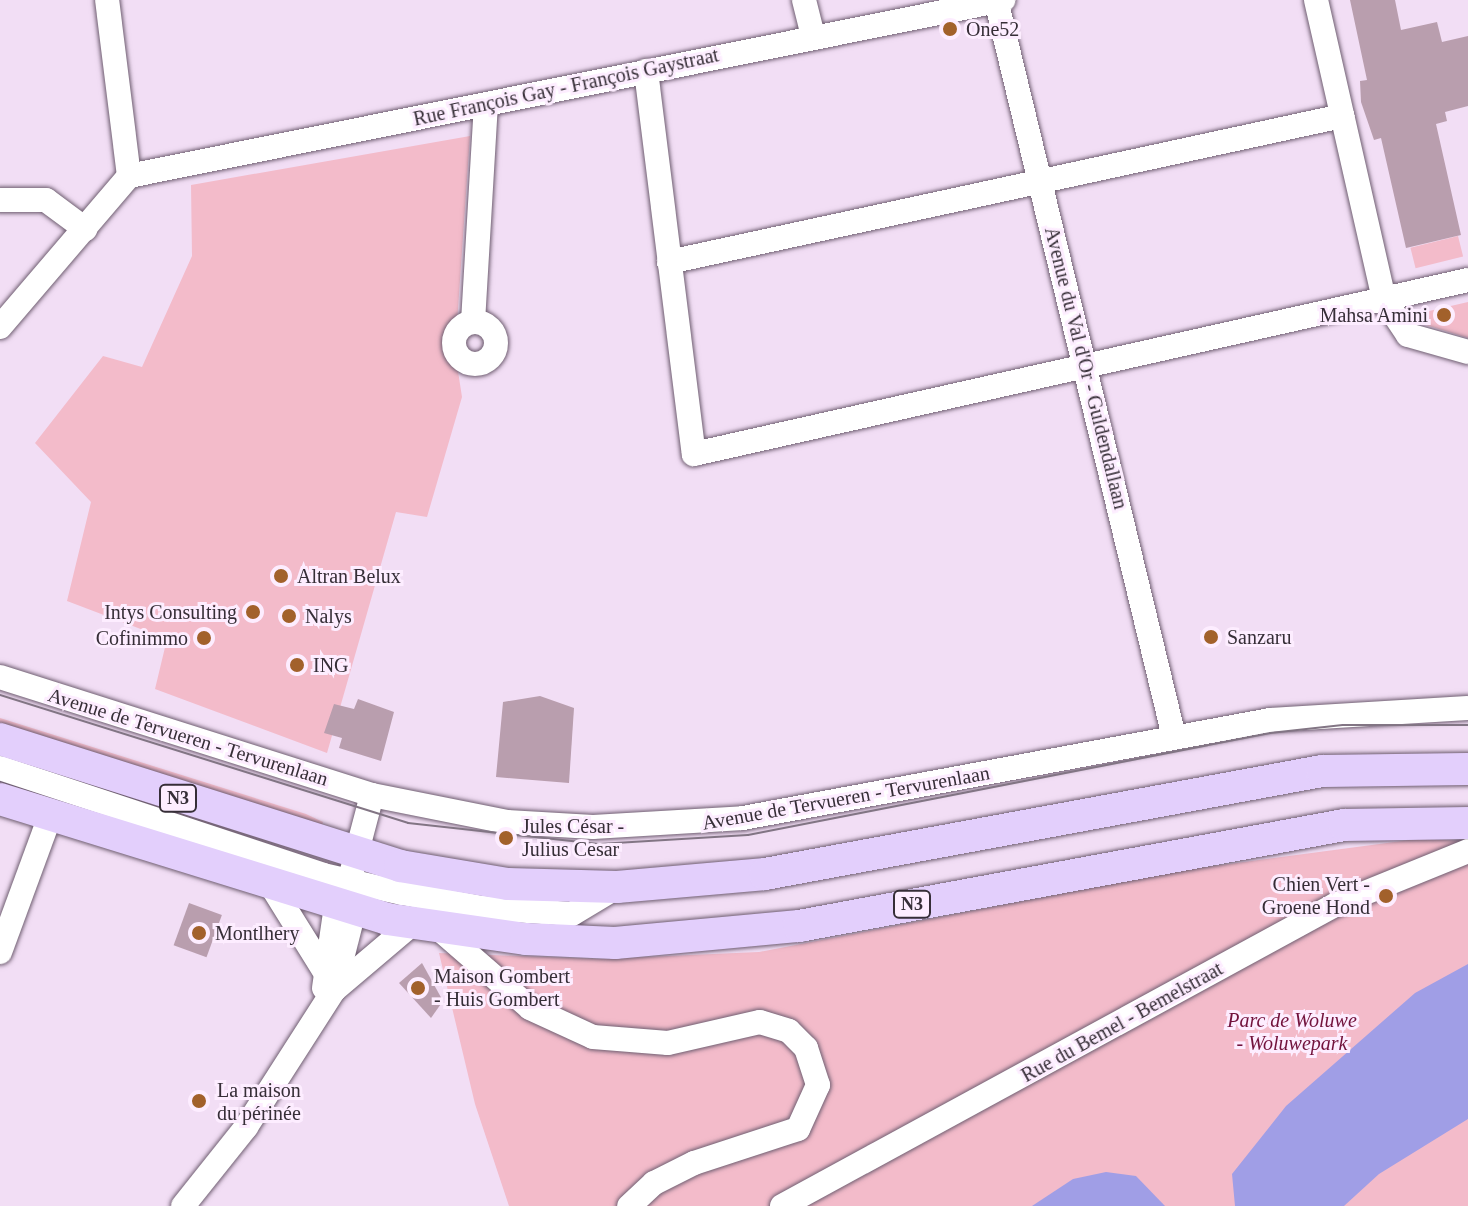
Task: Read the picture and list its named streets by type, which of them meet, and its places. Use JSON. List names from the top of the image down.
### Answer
{
  "streets": {
    "main road": ["N3"],
    "street": [
      "Rue François Gay - François Gaystraat",
      "Avenue du Val d'Or - Guldendallaan",
      "Avenue de Tervueren - Tervurenlaan",
      "Rue du Bemel - Bemelstraat"
    ]
  },
  "crossings": [
    ["Rue François Gay - François Gaystraat", "Avenue du Val d'Or - Guldendallaan"],
    ["Avenue du Val d'Or - Guldendallaan", "Avenue de Tervueren - Tervurenlaan"]
  ],
  "parks": ["Parc de Woluwe - Woluwepark"],
  "places": [
    "One52",
    "Mahsa Amini",
    "Altran Belux",
    "Intys Consulting",
    "Nalys",
    "Sanzaru",
    "Cofinimmo",
    "ING",
    "Jules César - Julius Cesar",
    "Chien Vert - Groene Hond",
    "Montlhery",
    "Maison Gombert - Huis Gombert",
    "La maison du périnée"
  ]
}
